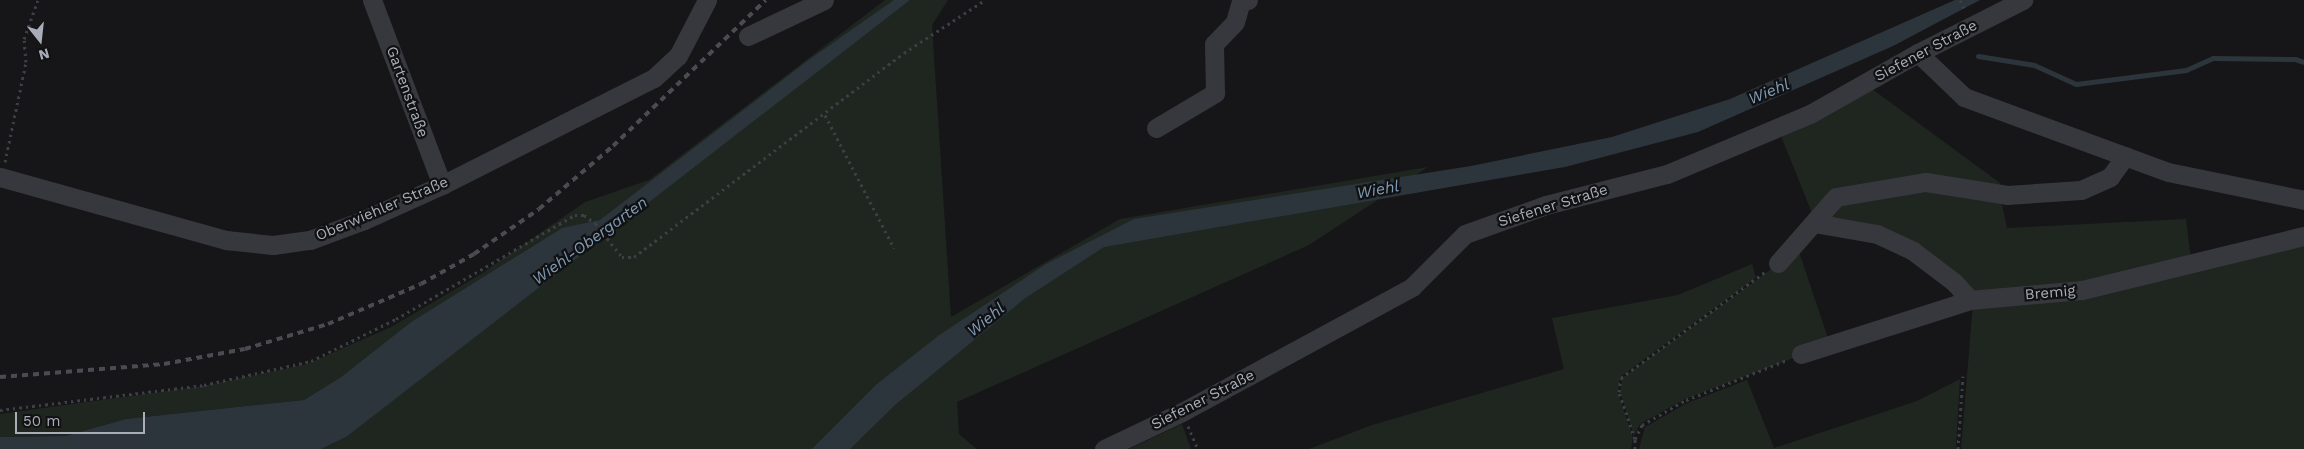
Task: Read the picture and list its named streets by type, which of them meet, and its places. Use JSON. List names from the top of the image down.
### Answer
{
  "streets": {
    "street": [
      "Siefener Straße",
      "Gartenstraße",
      "Oberwiehler Straße",
      "Bremig"
    ]
  },
  "crossings": [
    ["Gartenstraße", "Oberwiehler Straße"]
  ],
  "water": ["Wiehl", "Wiehl-Obergarten"],
  "scale_bar": "50 m",
  "north": "bottom"
}
